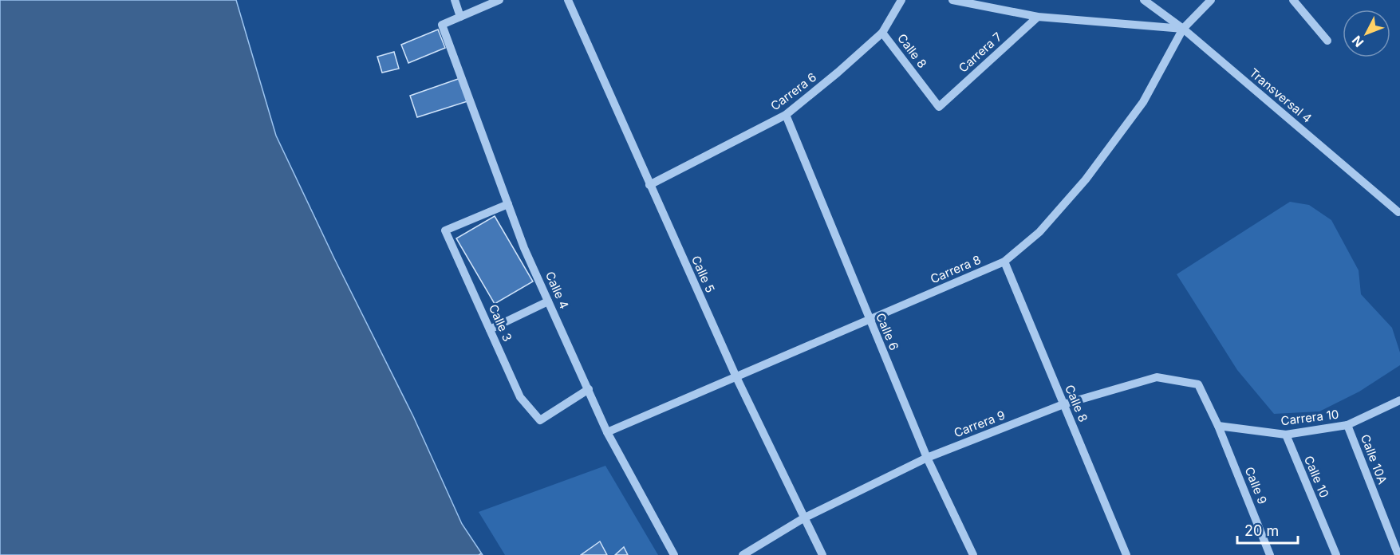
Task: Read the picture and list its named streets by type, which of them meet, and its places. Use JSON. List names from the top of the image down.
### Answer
{
  "streets": {
    "street": [
      "Calle 8",
      "Carrera 7",
      "Carrera 6",
      "Transversal 4",
      "Carrera 8",
      "Calle 5",
      "Calle 4",
      "Calle 3",
      "Calle 6",
      "Carrera 10",
      "Carrera 9",
      "Calle 10A",
      "Calle 10",
      "Calle 9"
    ]
  },
  "crossings": [
    ["Calle 8", "Carrera 7"],
    ["Calle 8", "Carrera 6"],
    ["Calle 8", "Carrera 8"],
    ["Calle 8", "Carrera 9"],
    ["Carrera 6", "Calle 5"],
    ["Carrera 6", "Calle 6"],
    ["Transversal 4", "Carrera 8"],
    ["Carrera 8", "Calle 5"],
    ["Carrera 8", "Calle 4"],
    ["Carrera 8", "Calle 6"],
    ["Calle 5", "Carrera 9"],
    ["Calle 4", "Calle 3"],
    ["Calle 6", "Carrera 9"],
    ["Carrera 10", "Carrera 9"],
    ["Carrera 10", "Calle 10A"],
    ["Carrera 10", "Calle 10"],
    ["Carrera 10", "Calle 9"],
    ["Carrera 9", "Calle 9"]
  ],
  "scale_bar": "20 m",
  "north": "bottom left"
}
